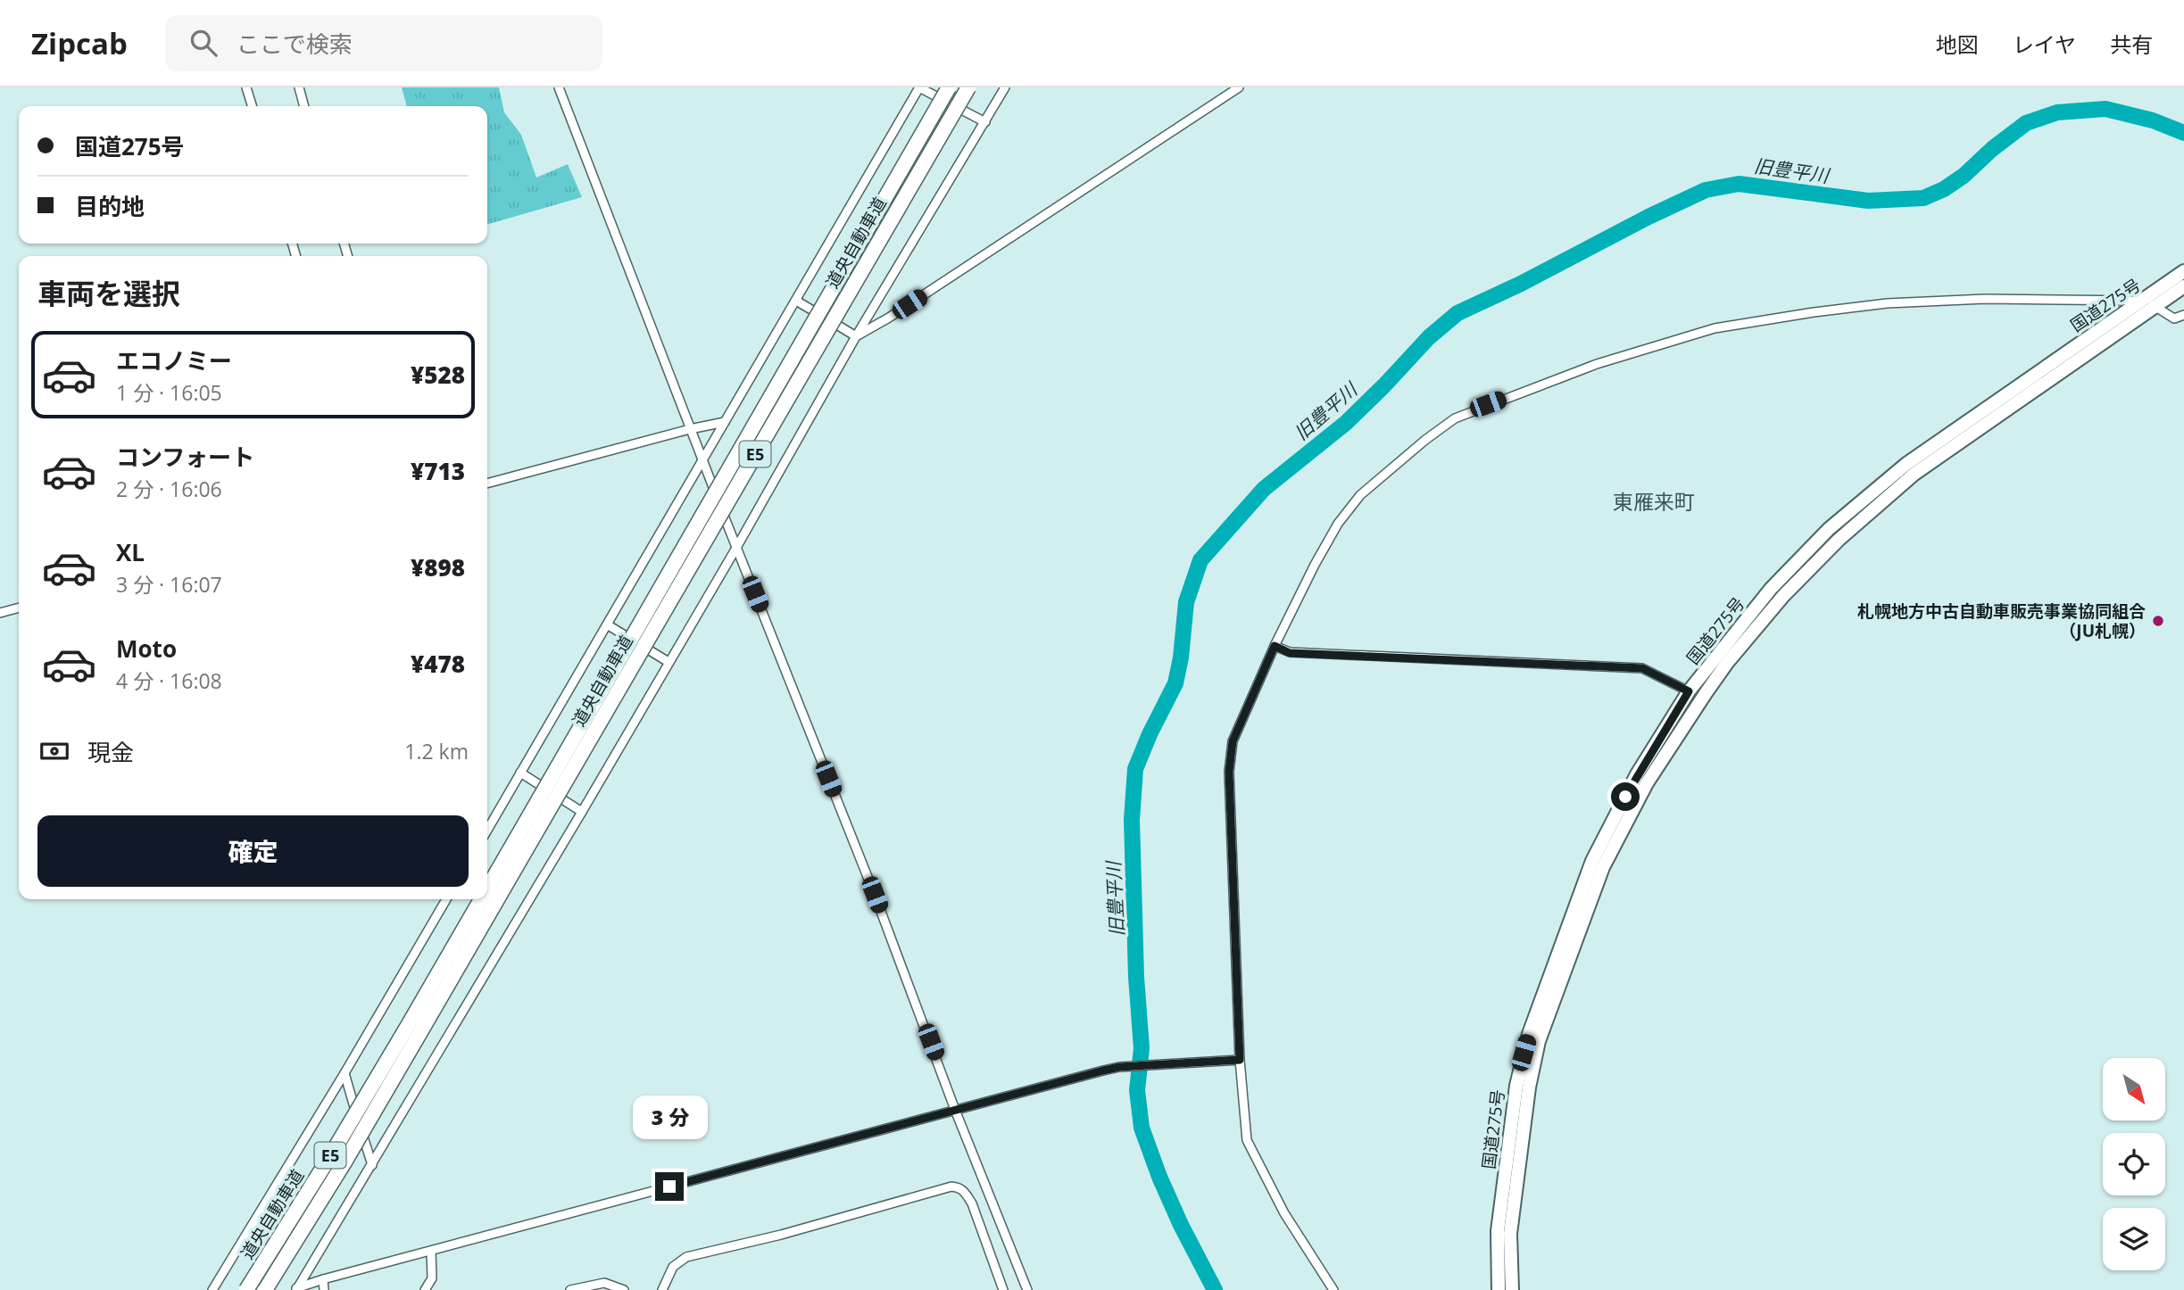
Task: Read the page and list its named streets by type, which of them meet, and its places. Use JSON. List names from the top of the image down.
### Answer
{
  "streets": {
    "highway": ["道央自動車道", "国道275号", "E5"]
  },
  "districts": ["東雁来町"],
  "water": ["旧豊平川"],
  "places": ["札幌地方中古自動車販売事業協同組合 （JU札幌）"],
  "north": "bottom right",
  "page": {
    "header": "Zipcab",
    "search": "ここで検索",
    "nav": ["地図", "レイヤ", "共有"],
    "banner": ["国道275号", "目的地"],
    "heading": "車両を選択",
    "list": [
      {
        "name": "エコノミー",
        "note": "1 分 · 16:05",
        "value": "¥528"
      },
      {
        "name": "コンフォート",
        "note": "2 分 · 16:06",
        "value": "¥713"
      },
      {
        "name": "XL",
        "note": "3 分 · 16:07",
        "value": "¥898"
      },
      {
        "name": "Moto",
        "note": "4 分 · 16:08",
        "value": "¥478"
      }
    ],
    "pay": ["現金", "1.2 km"],
    "buttons": "確定",
    "bubble": "3 分"
  }
}
